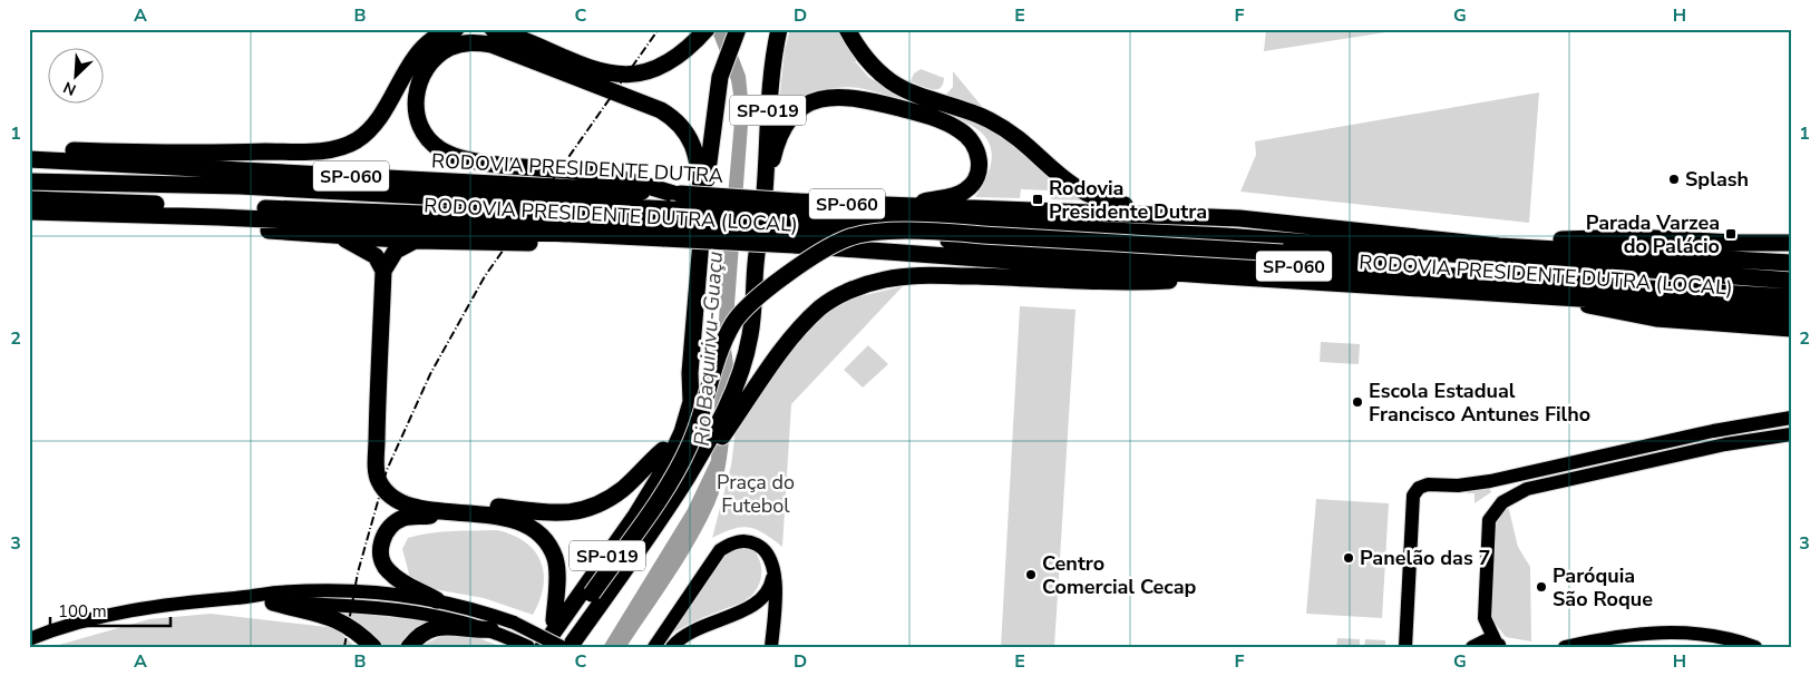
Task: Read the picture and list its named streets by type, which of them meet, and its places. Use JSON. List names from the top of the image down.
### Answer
{
  "streets": {
    "highway": [
      "SP-019",
      "RODOVIA PRESIDENTE DUTRA",
      "SP-060",
      "RODOVIA PRESIDENTE DUTRA (LOCAL)"
    ]
  },
  "crossings": [
    ["RODOVIA PRESIDENTE DUTRA", "RODOVIA PRESIDENTE DUTRA (LOCAL)"]
  ],
  "water": ["Rio Baquirivu-Guaçu"],
  "parks": ["Praça do Futebol"],
  "places": {
    "other": [
      "Splash",
      "Escola Estadual Francisco Antunes Filho",
      "Panelão das 7",
      "Centro Comercial Cecap",
      "Paróquia São Roque"
    ],
    "transit": ["Rodovia Presidente Dutra", "Parada Varzea do Palácio"]
  },
  "scale_bar": "100 m",
  "north": "bottom left",
  "grid": {
    "columns": [
      "A",
      "B",
      "C",
      "D",
      "E",
      "F",
      "G",
      "H"
    ],
    "rows": ["1", "2", "3"]
  }
}
